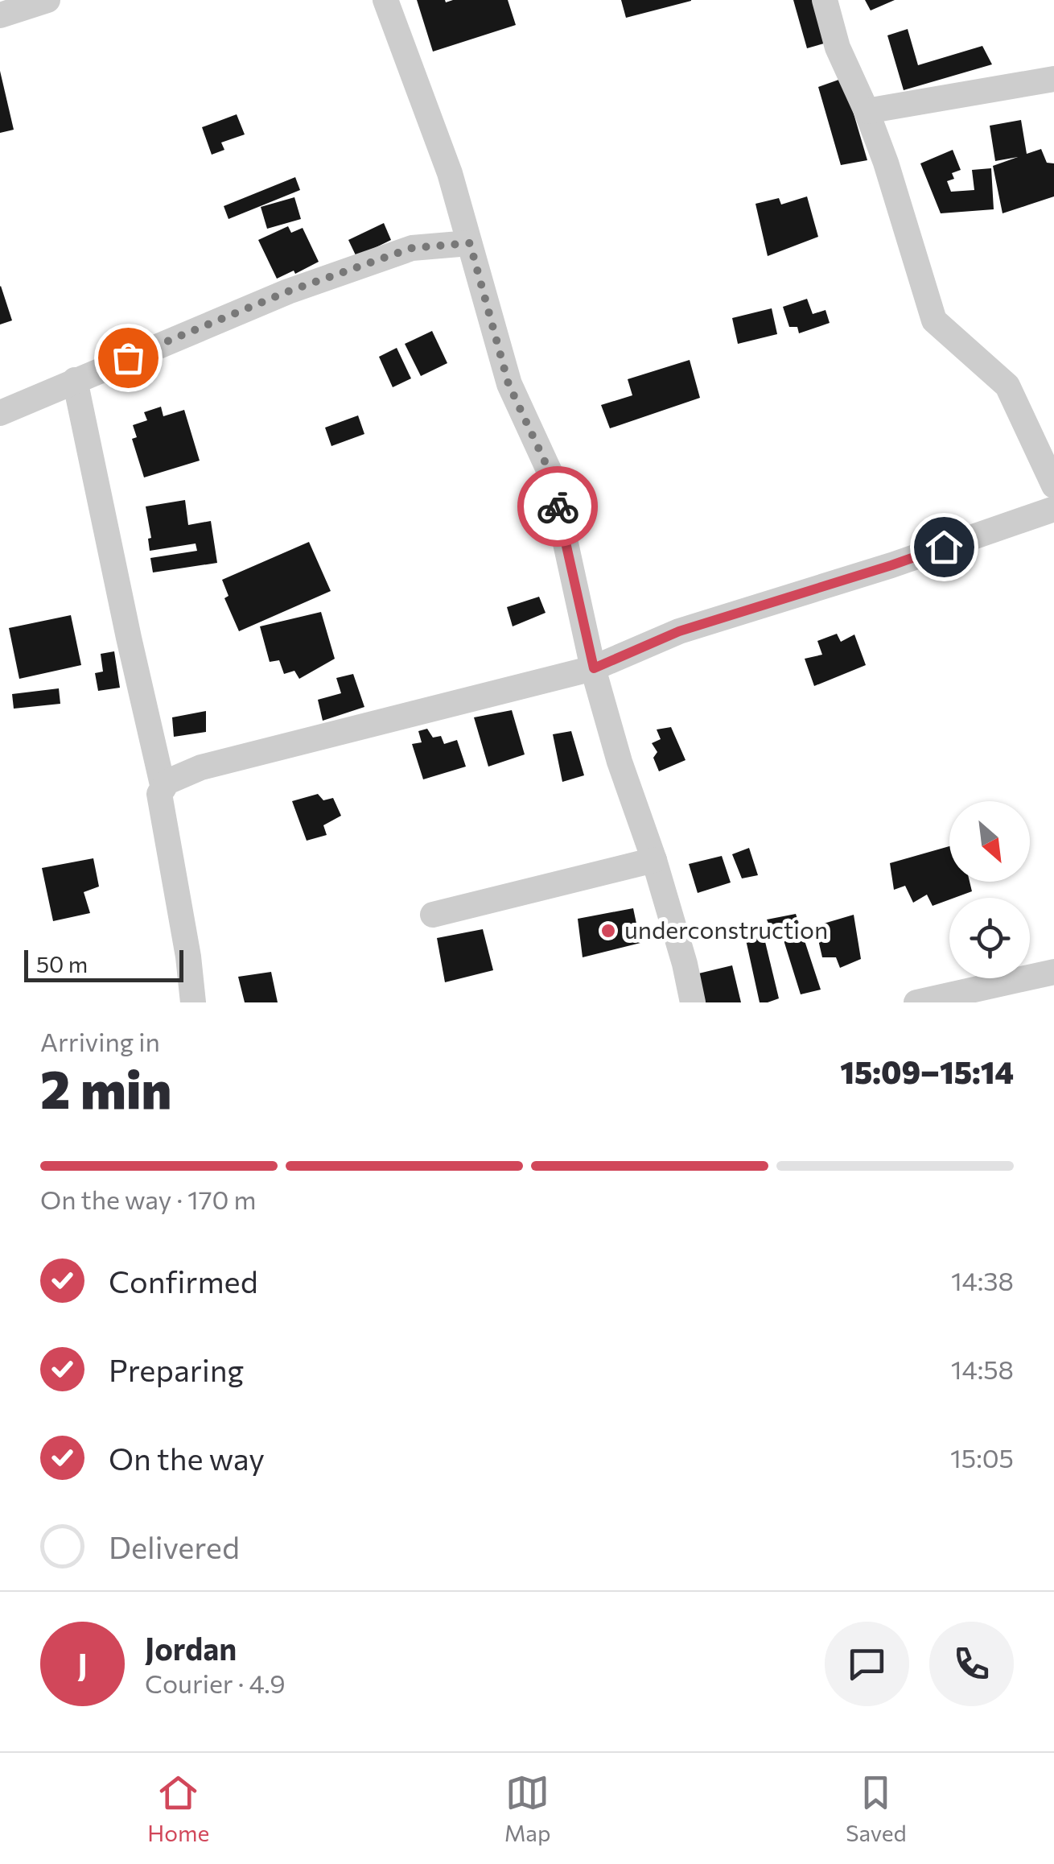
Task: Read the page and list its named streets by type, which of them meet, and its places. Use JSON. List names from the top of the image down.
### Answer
{
  "places": ["underconstruction"],
  "scale_bar": "50 m",
  "north": "bottom right",
  "page": {
    "scale": "50 m",
    "heading": ["2 min", "Arriving in", "15:09–15:14"],
    "panel": ["Jordan", "Courier · 4.9"],
    "bar": "On the way · 170 m",
    "list": [
      ["Confirmed", "14:38"],
      ["Preparing", "14:58"],
      ["On the way", "15:05"],
      "Delivered"
    ],
    "round": "J",
    "tabs": ["Home", "Map", "Saved"]
  }
}
